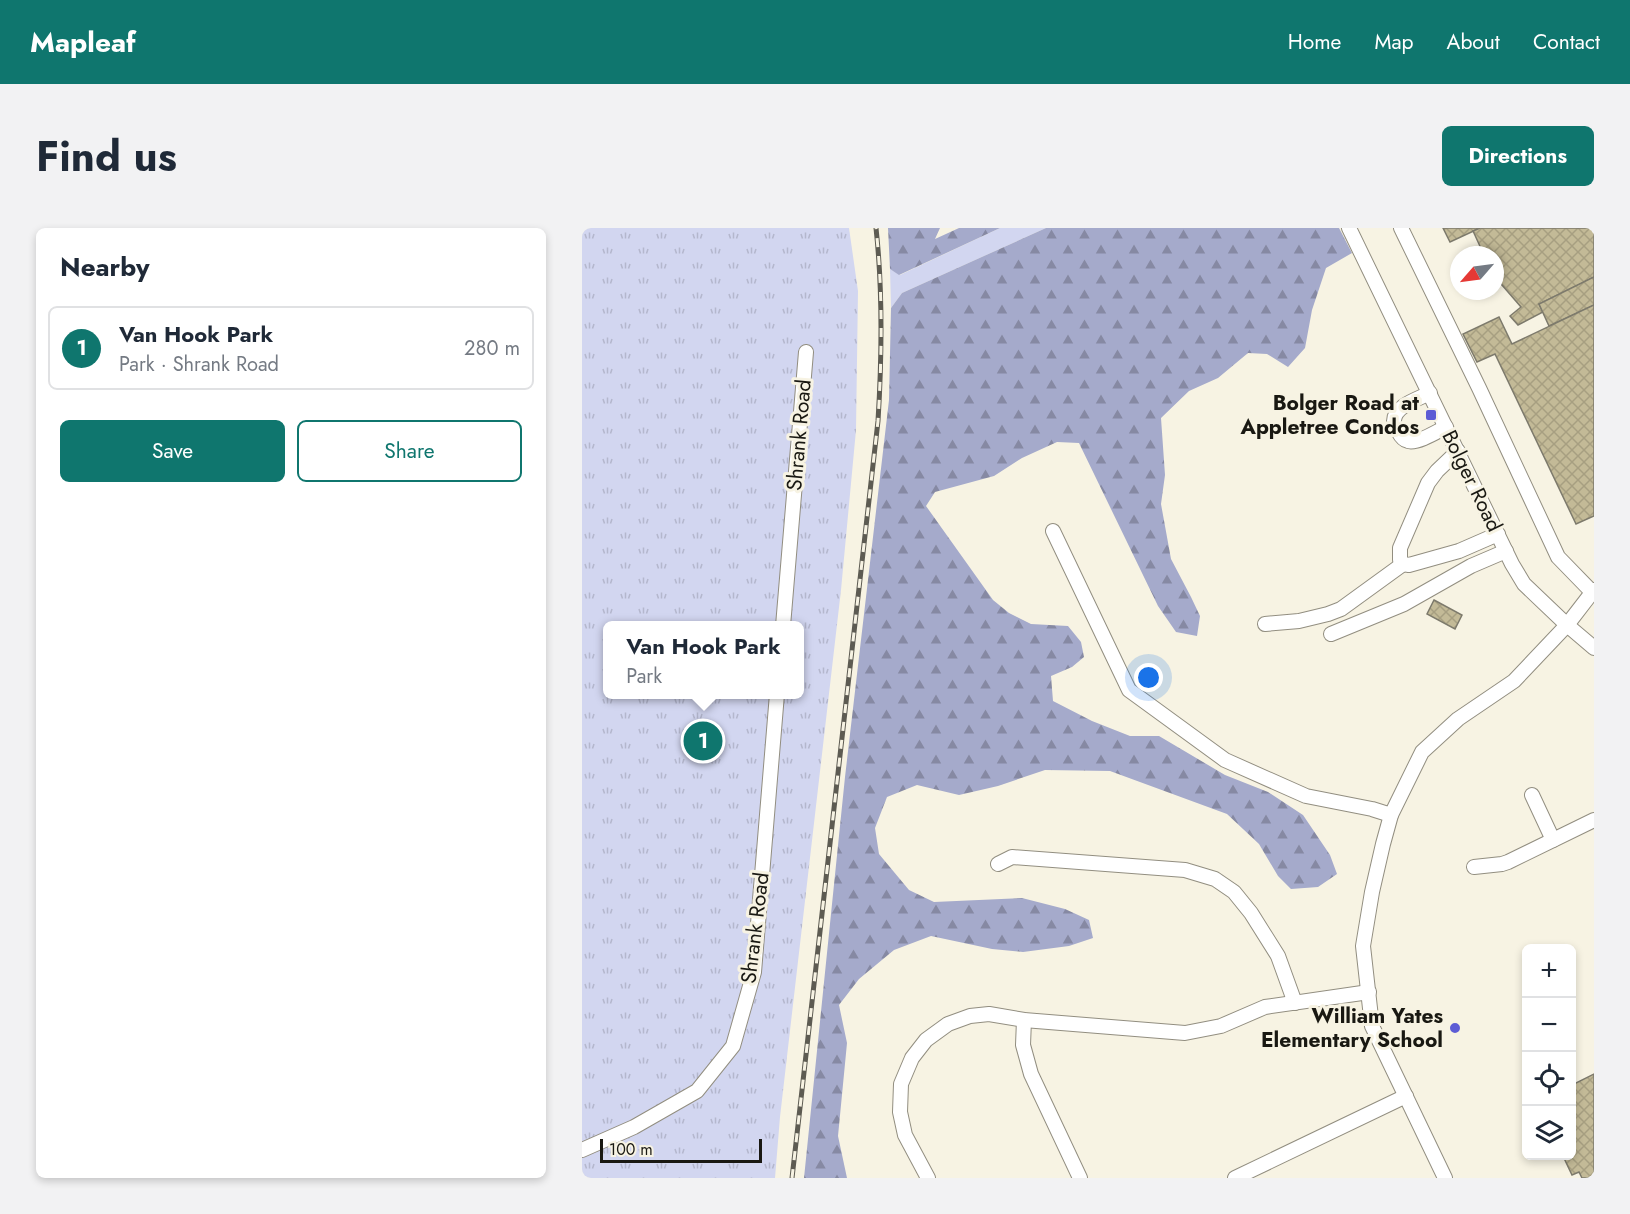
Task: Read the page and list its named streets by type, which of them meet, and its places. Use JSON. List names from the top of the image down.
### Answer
{
  "streets": {
    "street": ["Shrank Road", "Bolger Road"]
  },
  "places": {
    "transit": ["Bolger Road at Appletree Condos"],
    "other": ["William Yates Elementary School"]
  },
  "scale_bar": "100 m",
  "north": "bottom left",
  "page": {
    "header": "Mapleaf",
    "nav": [
      "Home",
      "Map",
      "About",
      "Contact"
    ],
    "title": "Find us",
    "buttons": [
      "Directions",
      ["Save", "Share"]
    ],
    "heading": "Nearby",
    "list": [
      {
        "mark": "1",
        "name": "Van Hook Park",
        "note": "Park · Shrank Road",
        "value": "280 m"
      }
    ],
    "popup": ["Van Hook Park", "Park"],
    "pins": "1",
    "map_buttons": ["+", "−"],
    "scale": "100 m"
  }
}
